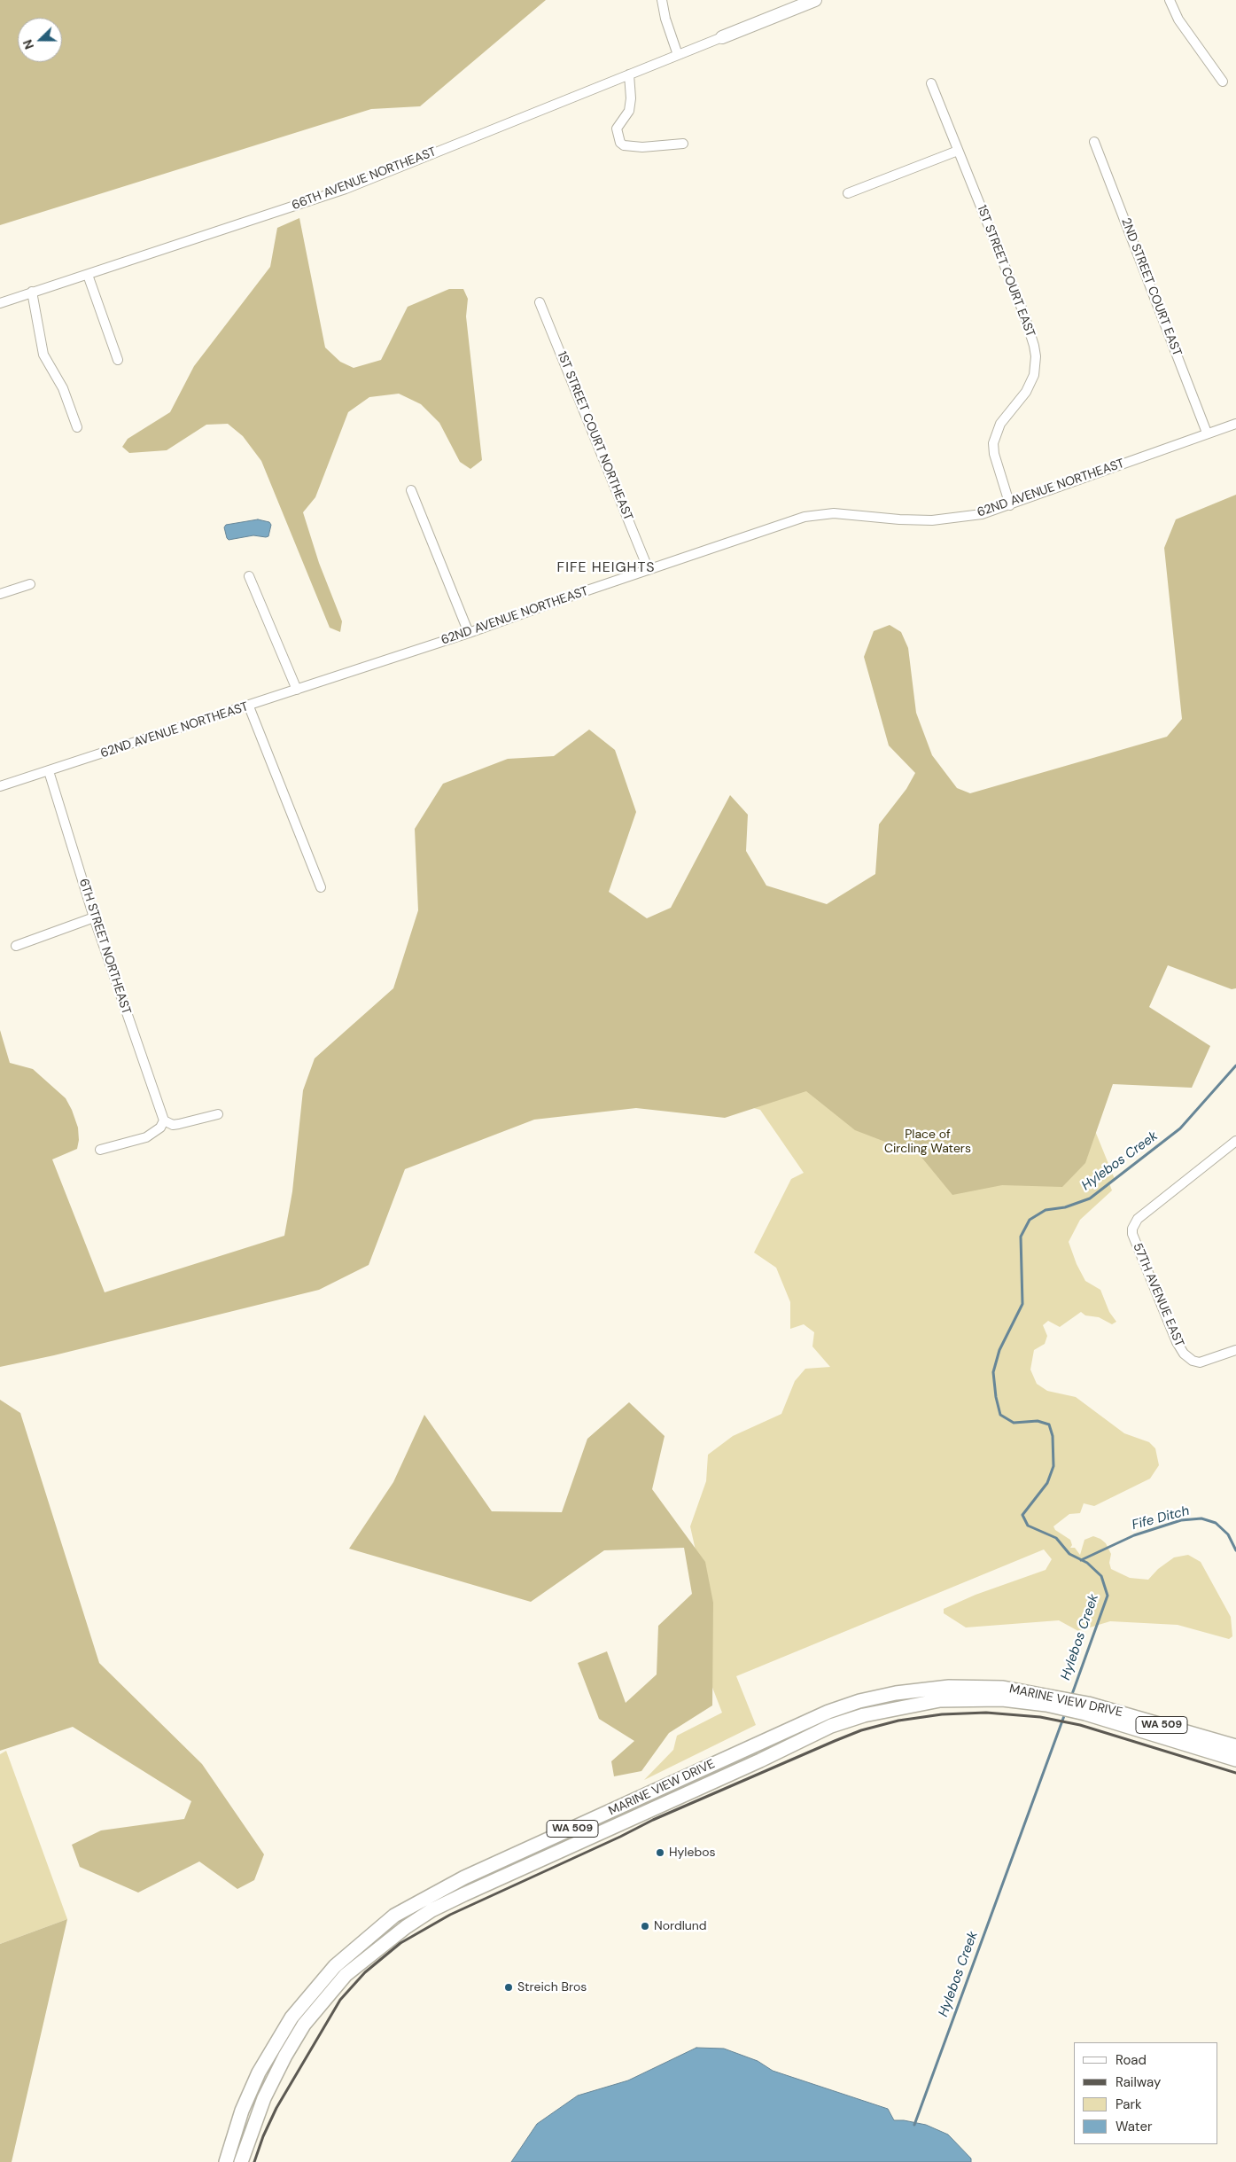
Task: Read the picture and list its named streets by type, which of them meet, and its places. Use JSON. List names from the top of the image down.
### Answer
{
  "streets": {
    "main road": ["MARINE VIEW DRIVE", "WA 509"],
    "street": [
      "66TH AVENUE NORTHEAST",
      "1ST STREET COURT EAST",
      "2ND STREET COURT EAST",
      "1ST STREET COURT NORTHEAST",
      "62ND AVENUE NORTHEAST",
      "6TH STREET NORTHEAST",
      "57TH AVENUE EAST"
    ]
  },
  "crossings": [
    ["1ST STREET COURT EAST", "62ND AVENUE NORTHEAST"],
    ["2ND STREET COURT EAST", "62ND AVENUE NORTHEAST"],
    ["1ST STREET COURT NORTHEAST", "62ND AVENUE NORTHEAST"],
    ["62ND AVENUE NORTHEAST", "6TH STREET NORTHEAST"]
  ],
  "districts": ["FIFE HEIGHTS"],
  "water": ["Hylebos Creek", "Fife Ditch"],
  "parks": ["Place of Circling Waters"],
  "places": ["Hylebos", "Nordlund", "Streich Bros"],
  "legend": [
    "Road",
    "Railway",
    "Park",
    "Water"
  ],
  "north": "left"
}
